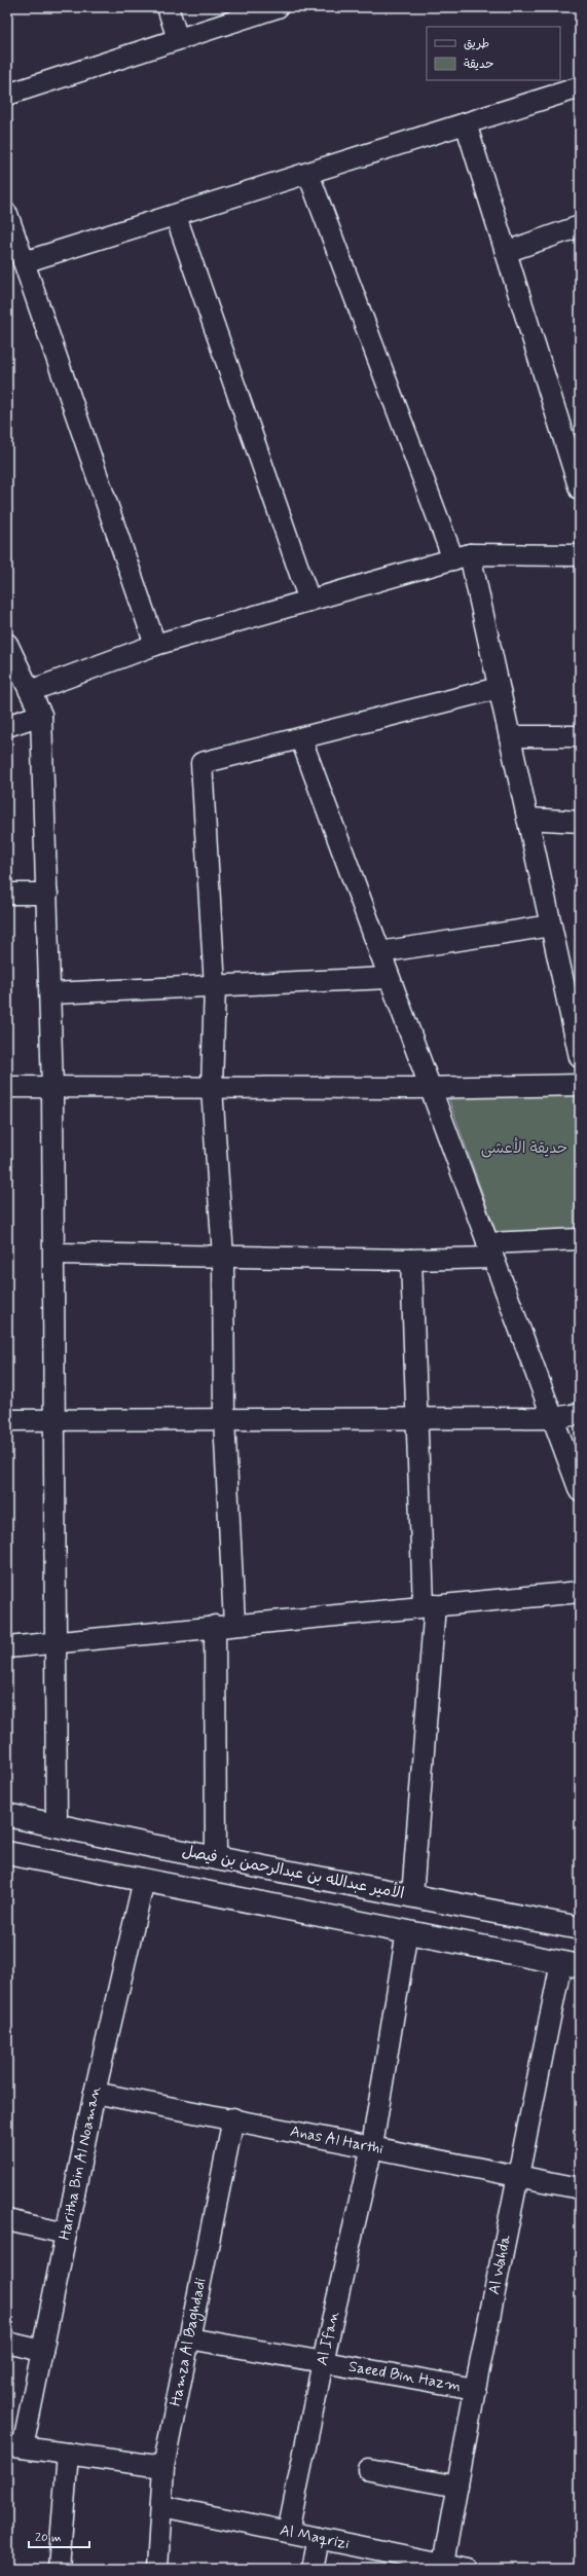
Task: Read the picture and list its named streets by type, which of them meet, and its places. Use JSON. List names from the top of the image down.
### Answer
{
  "streets": {
    "main road": ["الأمير عبدالله بن عبدالرحمن بن فيصل"],
    "street": [
      "Anas Al Harthi",
      "Haritha Bin Al Noaman",
      "Al Wahda",
      "Al Ifan",
      "Hamza Al Baghdadi",
      "Saeed Bin Hazm",
      "Al Maqrizi"
    ]
  },
  "crossings": [
    ["Anas Al Harthi", "Haritha Bin Al Noaman"],
    ["Anas Al Harthi", "Al Wahda"],
    ["Anas Al Harthi", "Al Ifan"],
    ["Anas Al Harthi", "Hamza Al Baghdadi"],
    ["Al Wahda", "Saeed Bin Hazm"],
    ["Al Wahda", "Al Maqrizi"],
    ["Al Ifan", "Saeed Bin Hazm"],
    ["Al Ifan", "Al Maqrizi"],
    ["Hamza Al Baghdadi", "Saeed Bin Hazm"],
    ["Hamza Al Baghdadi", "Al Maqrizi"]
  ],
  "parks": ["حديقة الأعشى"],
  "legend": ["طريق", "حديقة"],
  "scale_bar": "20 m"
}
